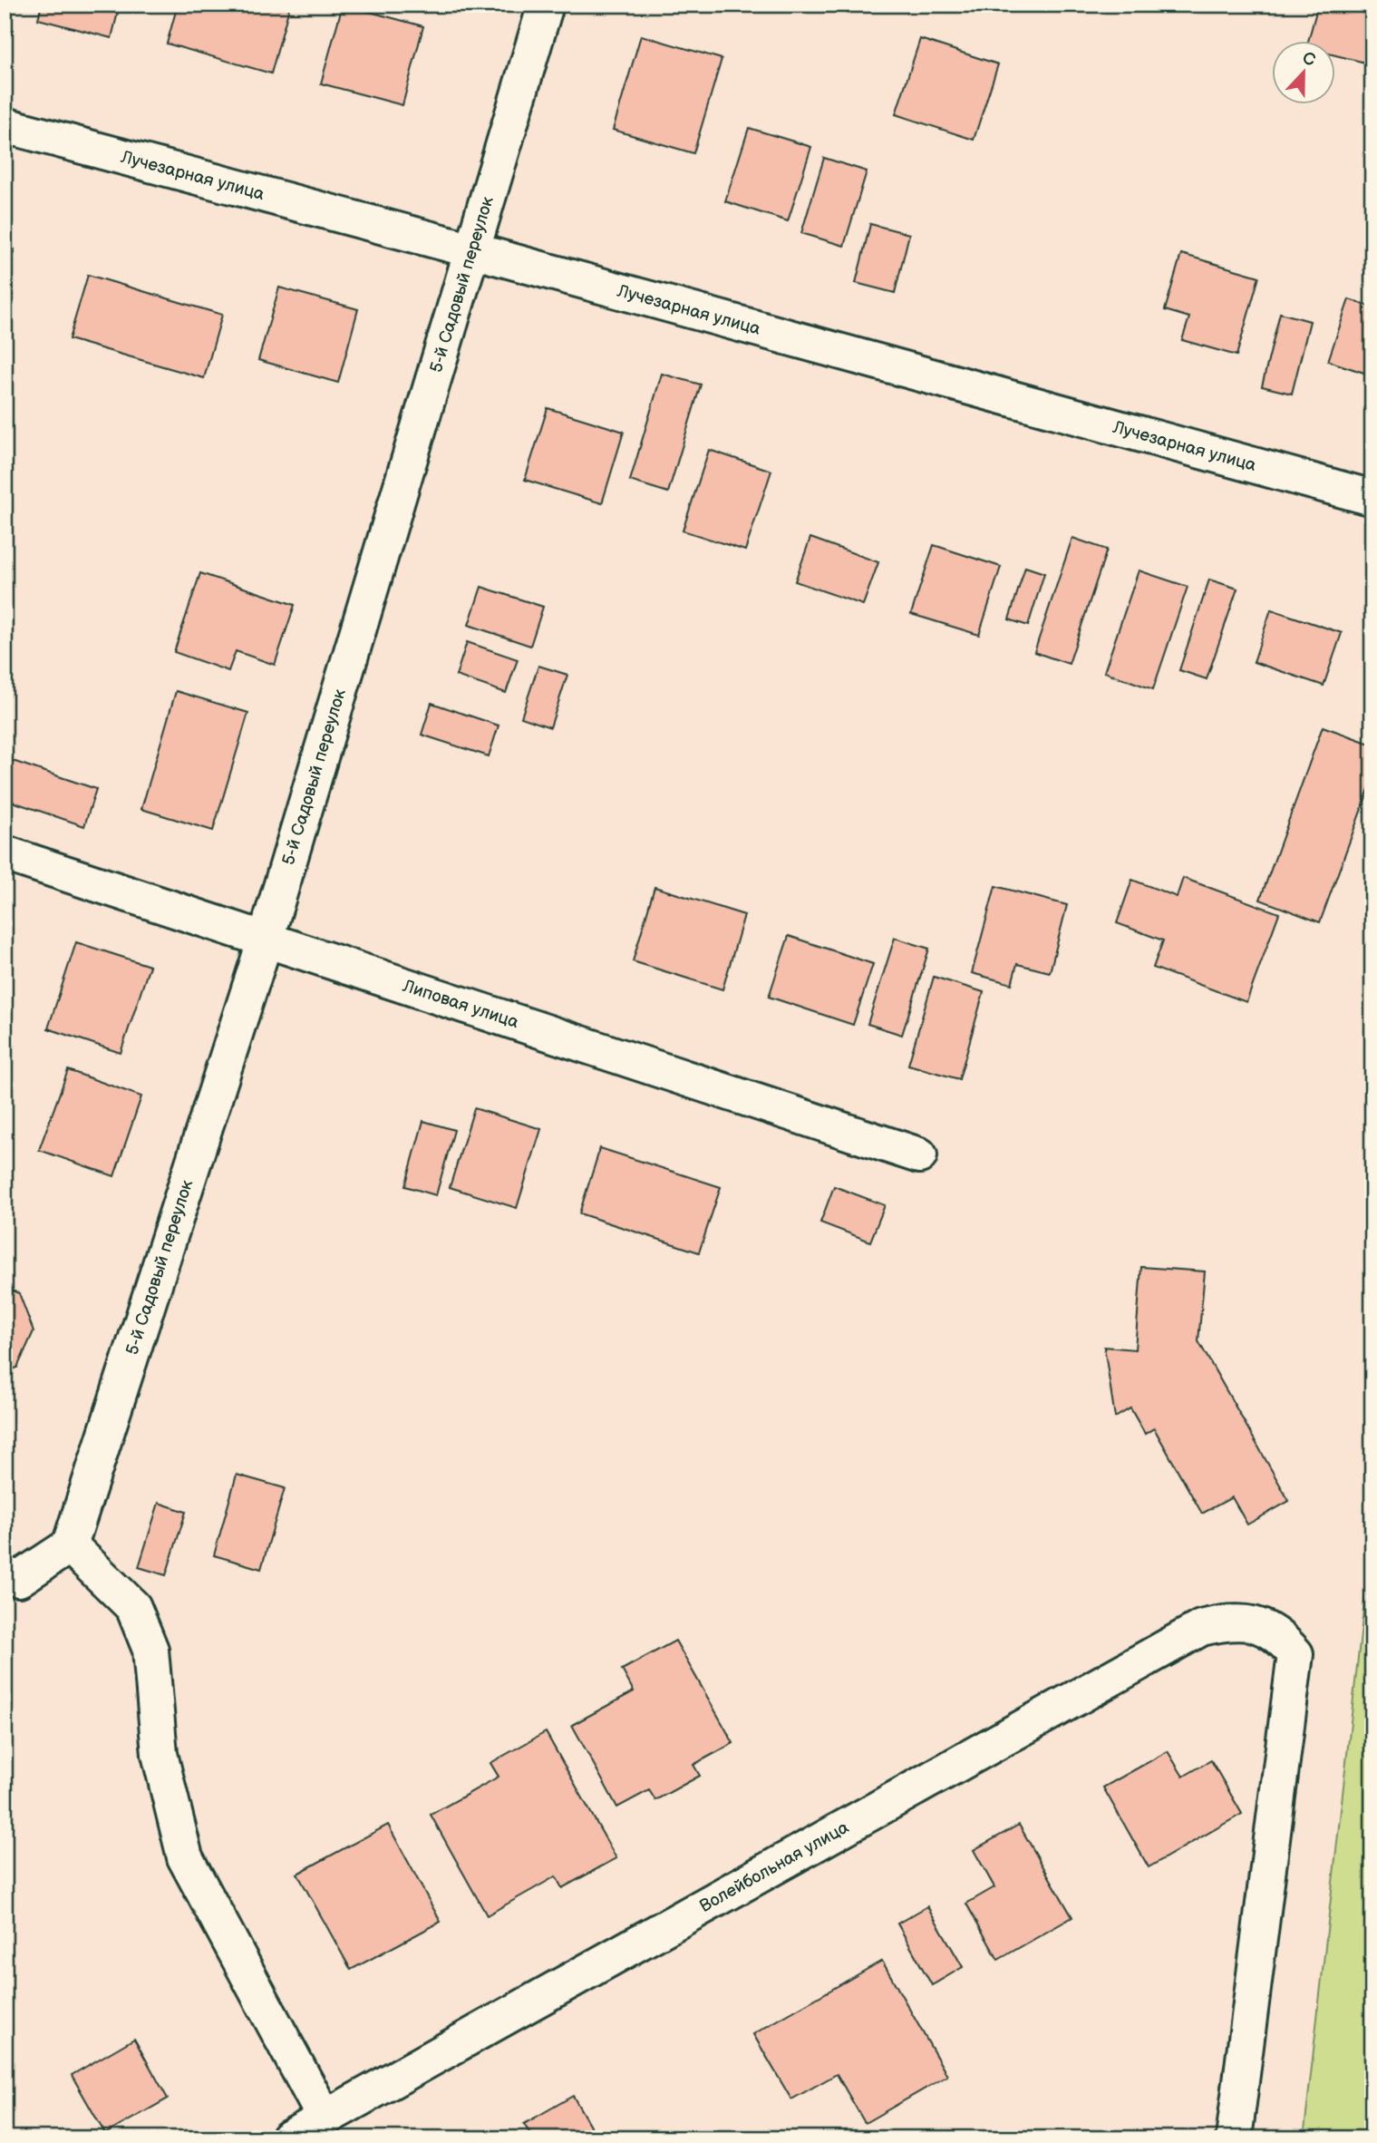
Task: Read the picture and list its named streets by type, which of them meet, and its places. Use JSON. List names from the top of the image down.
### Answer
{
  "streets": {
    "street": [
      "Лучезарная улица",
      "5-й Садовый переулок",
      "Липовая улица",
      "Волейбольная улица"
    ]
  },
  "crossings": [
    ["Лучезарная улица", "5-й Садовый переулок"],
    ["5-й Садовый переулок", "Липовая улица"]
  ],
  "north": "top"
}
